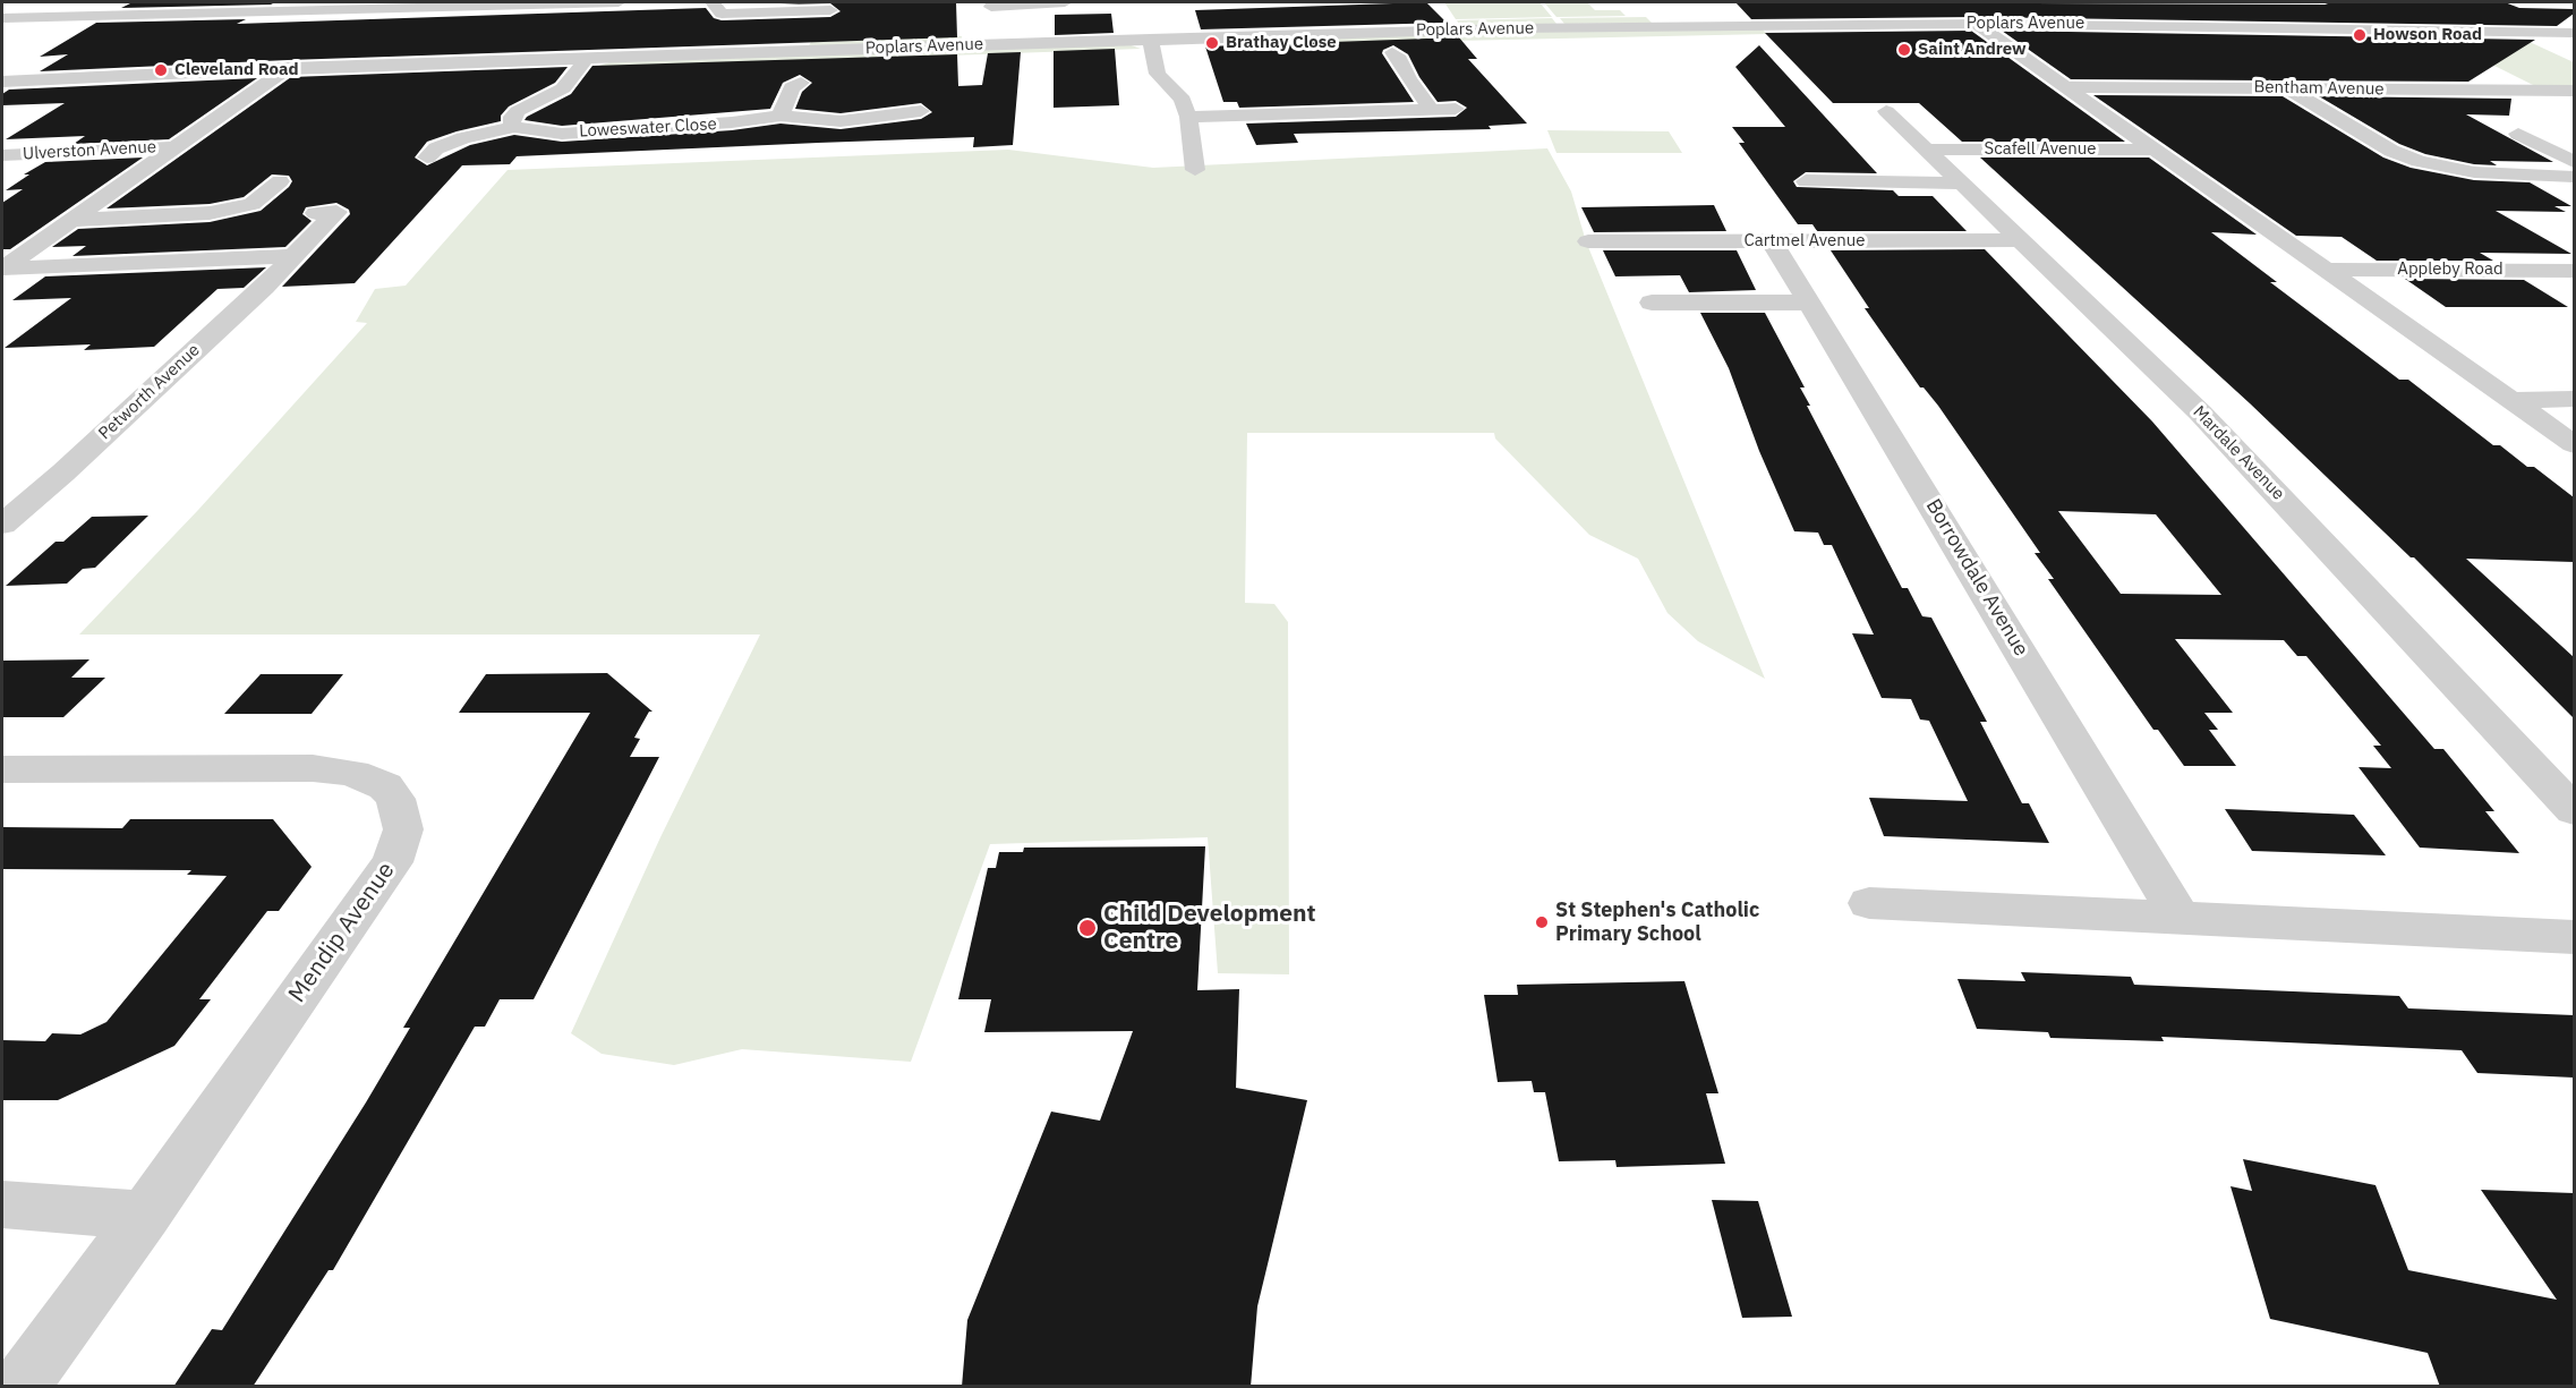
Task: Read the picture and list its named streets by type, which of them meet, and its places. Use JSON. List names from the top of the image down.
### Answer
{
  "streets": {
    "street": [
      "Poplars Avenue",
      "Bentham Avenue",
      "Loweswater Close",
      "Scafell Avenue",
      "Ulverston Avenue",
      "Cartmel Avenue",
      "Appleby Road",
      "Petworth Avenue",
      "Mardale Avenue",
      "Borrowdale Avenue",
      "Mendip Avenue"
    ]
  },
  "crossings": [
    ["Scafell Avenue", "Mardale Avenue"],
    ["Cartmel Avenue", "Mardale Avenue"],
    ["Cartmel Avenue", "Borrowdale Avenue"]
  ],
  "places": [
    "Howson Road",
    "Brathay Close",
    "Saint Andrew",
    "Cleveland Road",
    "St Stephen's Catholic Primary School",
    "Child Development Centre"
  ]
}
